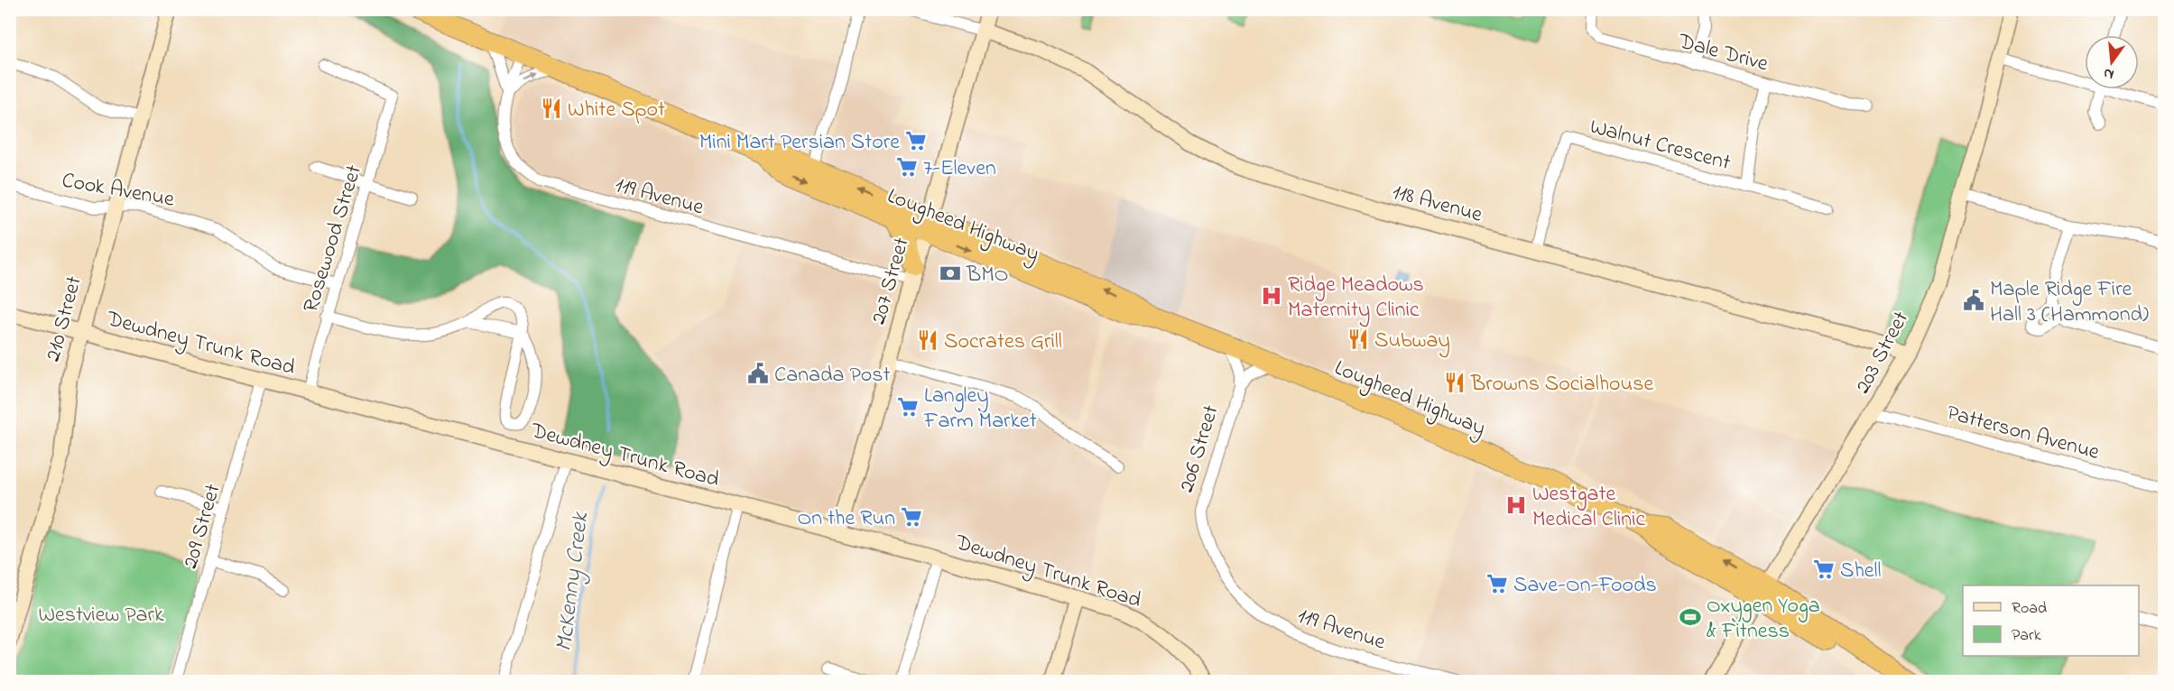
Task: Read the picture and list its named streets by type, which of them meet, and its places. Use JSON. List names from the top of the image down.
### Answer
{
  "streets": {
    "highway": ["Lougheed Highway"],
    "street": [
      "Dale Drive",
      "Walnut Crescent",
      "Cook Avenue",
      "119 Avenue",
      "118 Avenue",
      "Rosewood Street",
      "207 Street",
      "210 Street",
      "Dewdney Trunk Road",
      "203 Street",
      "Patterson Avenue",
      "206 Street",
      "209 Street"
    ]
  },
  "crossings": [
    ["Walnut Crescent", "118 Avenue"],
    ["Cook Avenue", "Rosewood Street"],
    ["Cook Avenue", "210 Street"],
    ["119 Avenue", "Lougheed Highway"],
    ["119 Avenue", "207 Street"],
    ["119 Avenue", "206 Street"],
    ["118 Avenue", "207 Street"],
    ["118 Avenue", "203 Street"],
    ["Lougheed Highway", "207 Street"],
    ["Lougheed Highway", "203 Street"],
    ["Lougheed Highway", "206 Street"],
    ["Rosewood Street", "Dewdney Trunk Road"],
    ["207 Street", "Dewdney Trunk Road"],
    ["210 Street", "Dewdney Trunk Road"],
    ["Dewdney Trunk Road", "209 Street"],
    ["203 Street", "Patterson Avenue"]
  ],
  "water": ["McKenny Creek"],
  "parks": ["Westview Park"],
  "places": {
    "restaurant": [
      "White Spot",
      "Subway",
      "Socrates Grill",
      "Browns Socialhouse"
    ],
    "supermarket": [
      "Mini Mart Persian Store",
      "7-Eleven",
      "Langley Farm Market",
      "On the Run",
      "Shell",
      "Save-On-Foods"
    ],
    "bank": ["BMO"],
    "hospital": ["Ridge Meadows Maternity Clinic", "Westgate Medical Clinic"],
    "public building": ["Maple Ridge Fire Hall 3 (Hammond)", "Canada Post"],
    "sports": ["Oxygen Yoga & Fitness"]
  },
  "legend": ["Road", "Park"],
  "north": "bottom"
}
